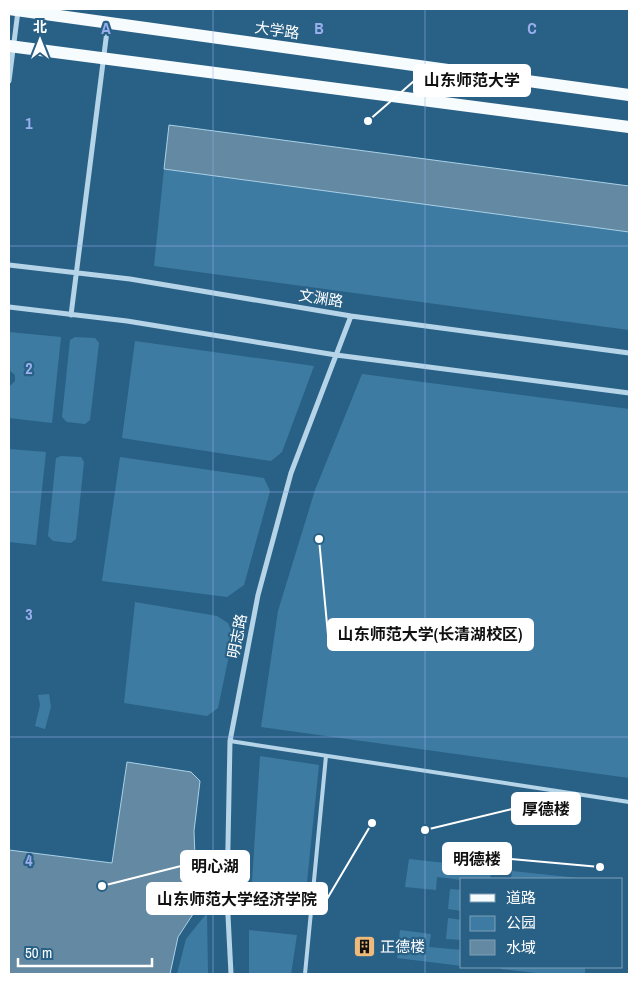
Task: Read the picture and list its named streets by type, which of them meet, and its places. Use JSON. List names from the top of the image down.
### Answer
{
  "streets": {
    "main road": ["大学路"],
    "street": ["文渊路", "明志路"]
  },
  "crossings": [
    ["文渊路", "明志路"]
  ],
  "places": {
    "other": [
      "山东师范大学",
      "山东师范大学(长清湖校区)",
      "山东师范大学经济学院",
      "厚德楼",
      "明德楼",
      "明心湖"
    ],
    "building": ["正德楼"]
  },
  "legend": ["道路", "公园", "水域"],
  "scale_bar": "50 m",
  "north": "top",
  "grid": {
    "columns": ["A", "B", "C"],
    "rows": [
      "1",
      "2",
      "3",
      "4"
    ]
  }
}
